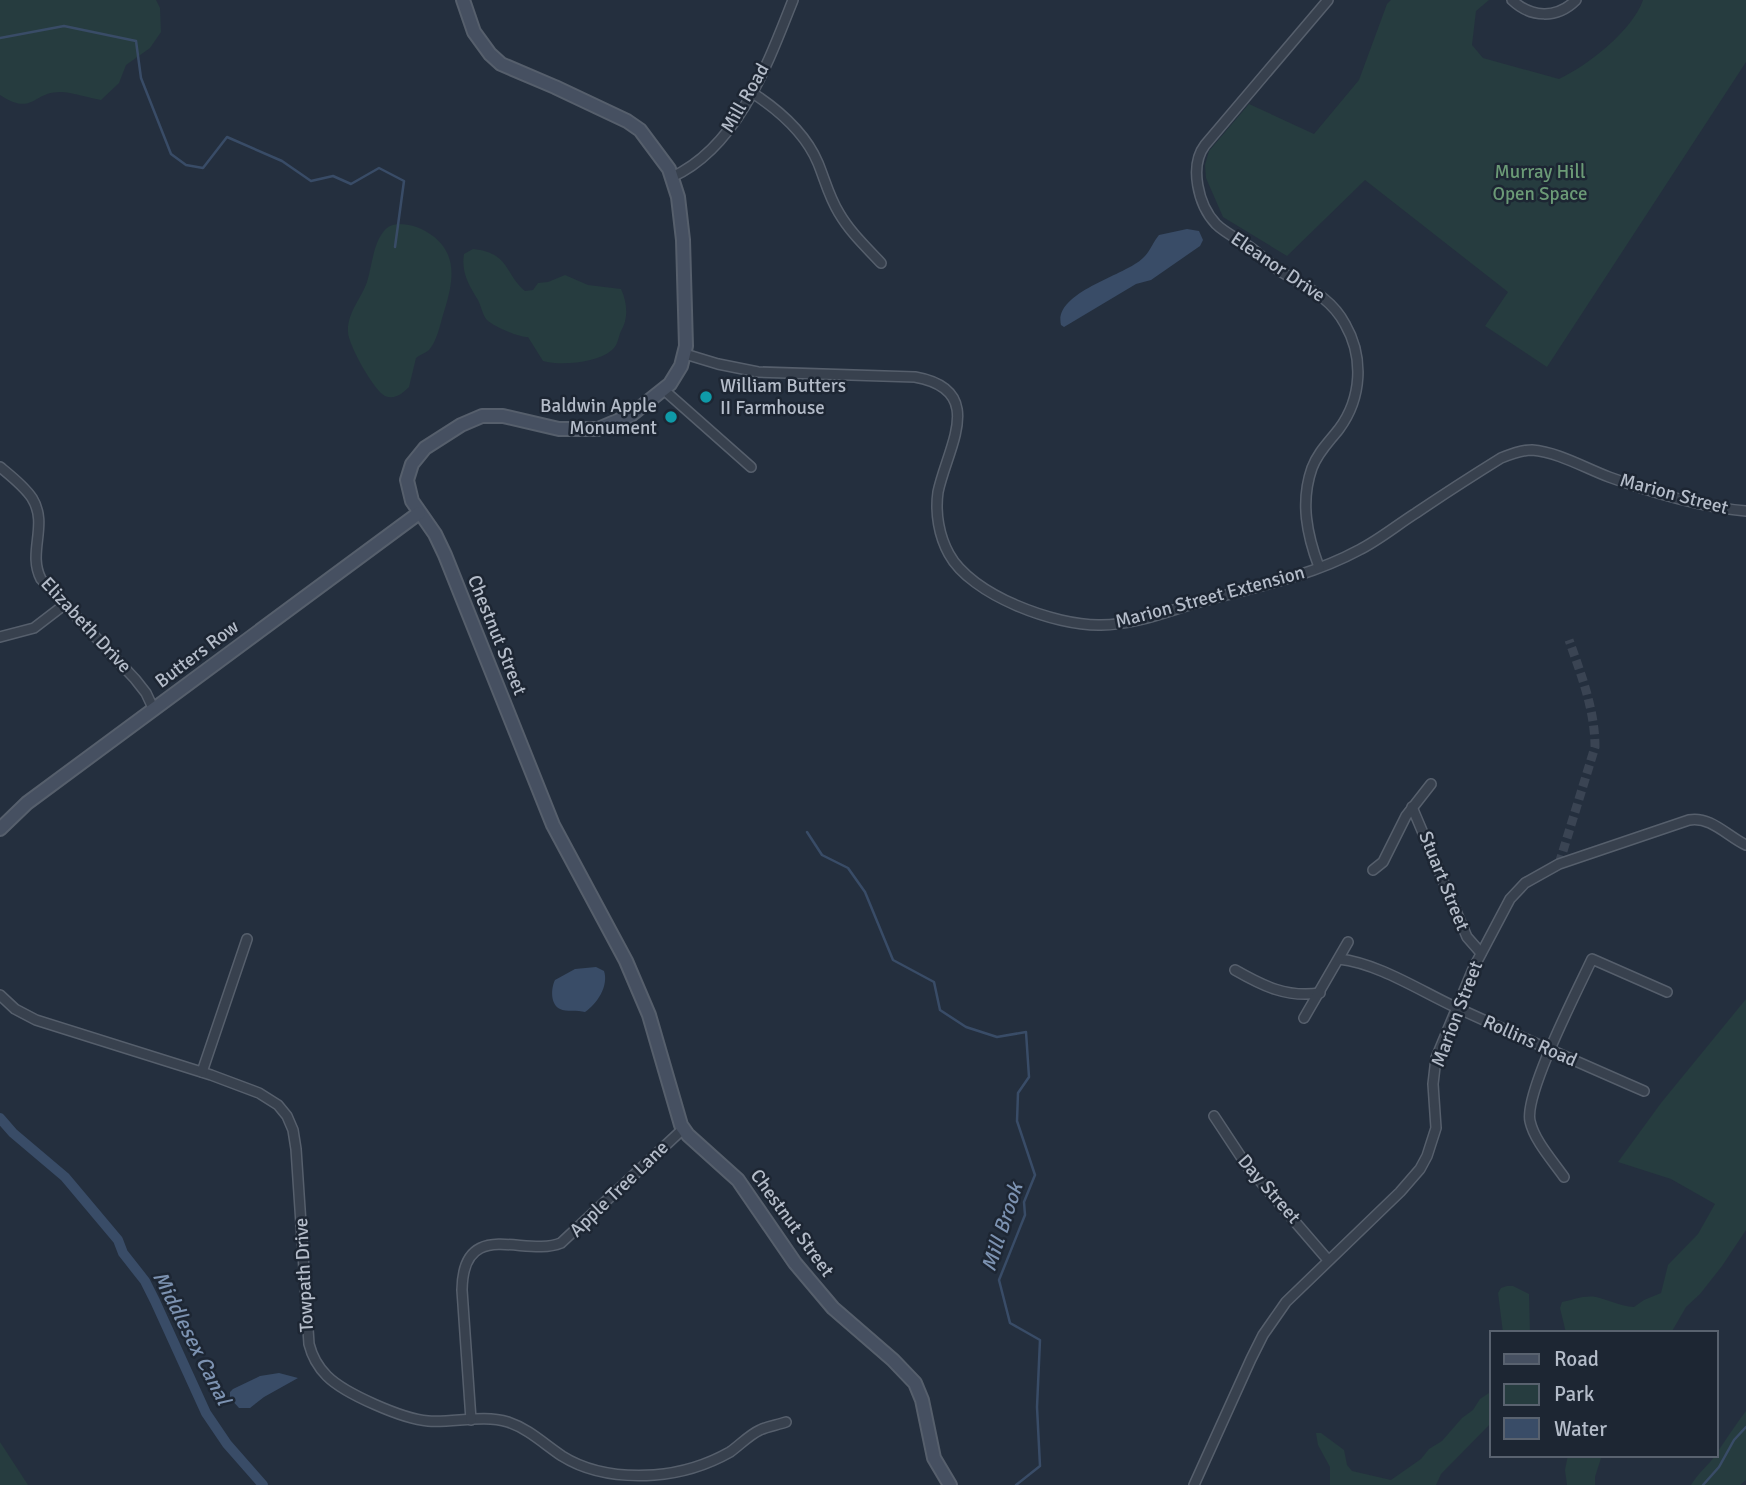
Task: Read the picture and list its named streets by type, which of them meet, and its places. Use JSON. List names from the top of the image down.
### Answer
{
  "streets": {
    "street": [
      "Mill Road",
      "Eleanor Drive",
      "Marion Street",
      "Marion Street Extension",
      "Elizabeth Drive",
      "Chestnut Street",
      "Butters Row",
      "Stuart Street",
      "Rollins Road",
      "Apple Tree Lane",
      "Day Street",
      "Towpath Drive"
    ]
  },
  "crossings": [
    ["Mill Road", "Chestnut Street"],
    ["Eleanor Drive", "Marion Street Extension"],
    ["Marion Street", "Marion Street Extension"],
    ["Marion Street", "Stuart Street"],
    ["Marion Street", "Rollins Road"],
    ["Marion Street", "Day Street"],
    ["Marion Street Extension", "Chestnut Street"],
    ["Elizabeth Drive", "Butters Row"],
    ["Chestnut Street", "Butters Row"],
    ["Chestnut Street", "Apple Tree Lane"],
    ["Apple Tree Lane", "Towpath Drive"]
  ],
  "water": ["Mill Brook", "Middlesex Canal"],
  "parks": ["Murray Hill Open Space"],
  "places": ["William Butters II Farmhouse", "Baldwin Apple Monument"],
  "legend": ["Road", "Park", "Water"]
}
